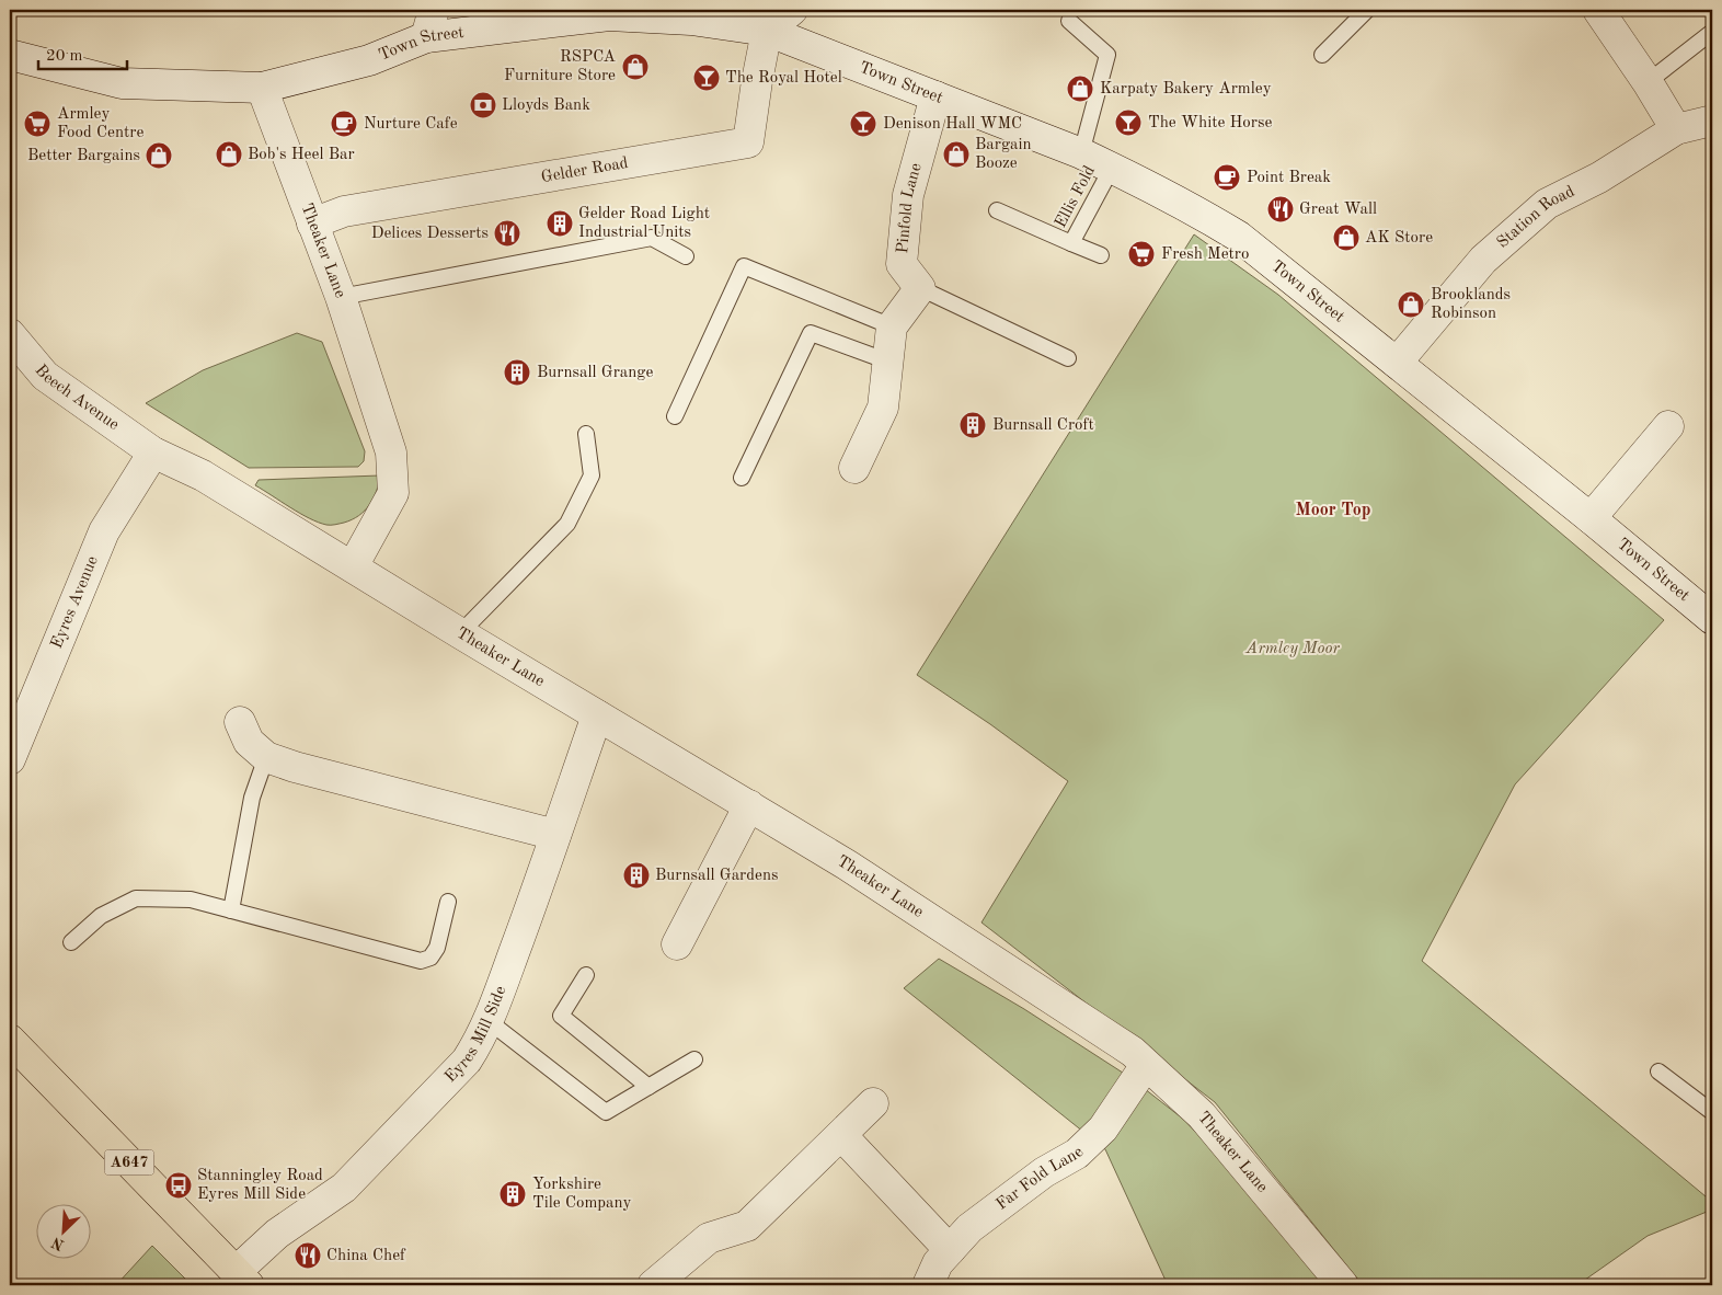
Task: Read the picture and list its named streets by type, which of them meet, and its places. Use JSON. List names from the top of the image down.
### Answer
{
  "streets": {
    "main road": ["A647"],
    "street": [
      "Town Street",
      "Gelder Road",
      "Pinfold Lane",
      "Station Road",
      "Theaker Lane",
      "Beech Avenue",
      "Eyres Avenue",
      "Eyres Mill Side",
      "Far Fold Lane"
    ],
    "lane": ["Ellis Fold"]
  },
  "crossings": [
    ["Town Street", "Gelder Road"],
    ["Town Street", "Ellis Fold"],
    ["Town Street", "Pinfold Lane"],
    ["Town Street", "Station Road"],
    ["Town Street", "Theaker Lane"],
    ["Gelder Road", "Theaker Lane"],
    ["Theaker Lane", "Beech Avenue"],
    ["Theaker Lane", "Eyres Avenue"],
    ["Theaker Lane", "Eyres Mill Side"],
    ["Theaker Lane", "Far Fold Lane"],
    ["Beech Avenue", "Eyres Avenue"],
    ["Eyres Mill Side", "A647"]
  ],
  "districts": ["Moor Top"],
  "parks": ["Armley Moor"],
  "places": {
    "shop": [
      "RSPCA Furniture Store",
      "Karpaty Bakery Armley",
      "Bob's Heel Bar",
      "Bargain Booze",
      "Better Bargains",
      "AK Store",
      "Brooklands Robinson"
    ],
    "bar": ["The Royal Hotel", "The White Horse", "Denison Hall WMC"],
    "bank": ["Lloyds Bank"],
    "supermarket": ["Armley Food Centre", "Fresh Metro"],
    "cafe": ["Nurture Cafe", "Point Break"],
    "restaurant": ["Great Wall", "Delices Desserts", "China Chef"],
    "building": [
      "Gelder Road Light Industrial Units",
      "Burnsall Grange",
      "Burnsall Croft",
      "Burnsall Gardens",
      "Yorkshire Tile Company"
    ],
    "bus stop": ["Stanningley Road Eyres Mill Side"]
  },
  "scale_bar": "20 m",
  "north": "bottom left"
}
